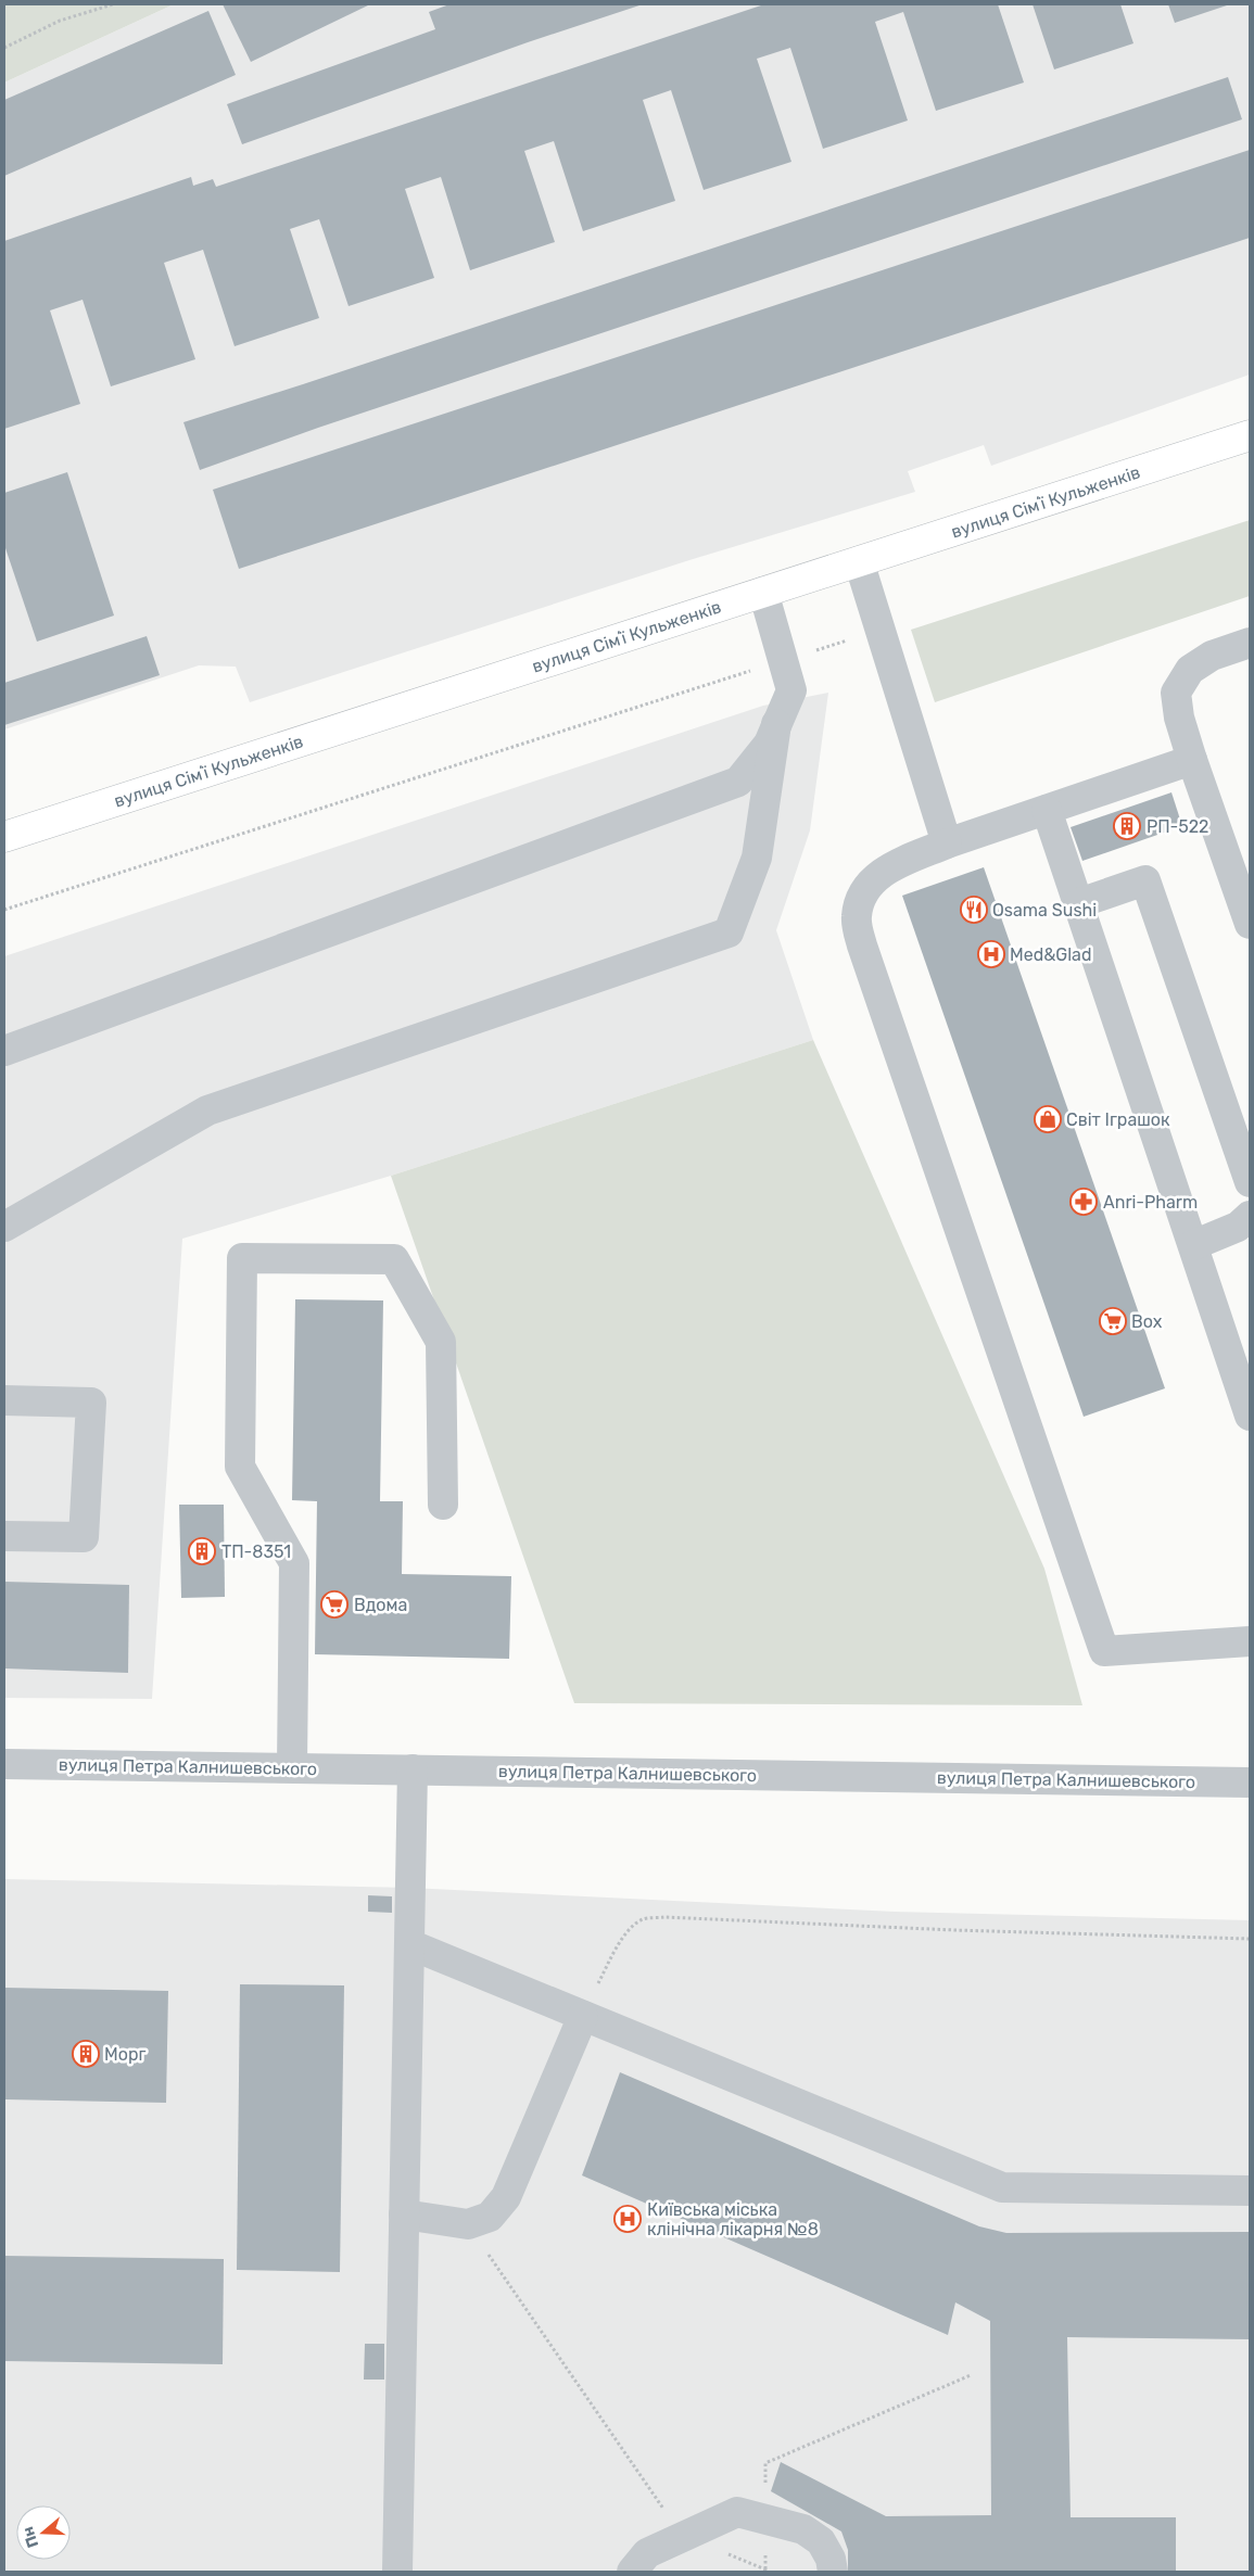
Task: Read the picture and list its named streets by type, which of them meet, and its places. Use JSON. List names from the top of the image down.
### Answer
{
  "streets": {
    "main road": ["вулиця Сімʼї Кульженків"],
    "street": ["вулиця Петра Калнишевського"]
  },
  "places": {
    "building": ["РП-522", "ТП-8351", "Морг"],
    "restaurant": ["Osama Sushi"],
    "hospital": ["Med&Glad", "Київська міська клінічна лікарня №8"],
    "shop": ["Світ Іграшок"],
    "pharmacy": ["Anri-Pharm"],
    "supermarket": ["Box", "Вдома"]
  },
  "north": "left"
}
